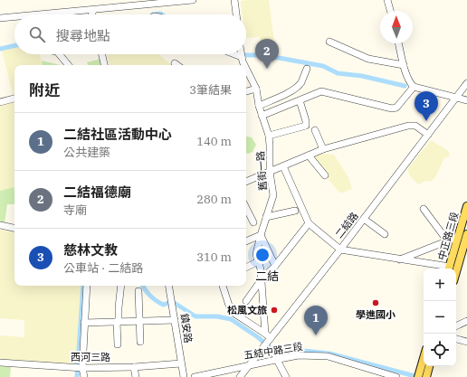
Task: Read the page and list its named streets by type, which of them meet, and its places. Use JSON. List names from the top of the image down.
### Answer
{
  "streets": {
    "main road": ["中正路三段"],
    "street": [
      "舊街一路",
      "二結路",
      "鎮安路",
      "五結中路三段",
      "西河三路"
    ]
  },
  "crossings": [
    ["二結路", "五結中路三段"],
    ["鎮安路", "西河三路"]
  ],
  "districts": ["二結"],
  "places": ["學進國小", "松風文旅"],
  "north": "top",
  "page": {
    "search": "搜尋地點",
    "pins": ["2", "3", "1"],
    "heading": ["附近", "3筆結果"],
    "list": [
      {
        "mark": "1",
        "name": "二結社區活動中心",
        "note": "公共建築",
        "value": "140 m"
      },
      {
        "mark": "2",
        "name": "二結福德廟",
        "note": "寺廟",
        "value": "280 m"
      },
      {
        "mark": "3",
        "name": "慈林文教",
        "note": "公車站 · 二結路",
        "value": "310 m"
      }
    ],
    "map_buttons": ["+", "−"]
  }
}
